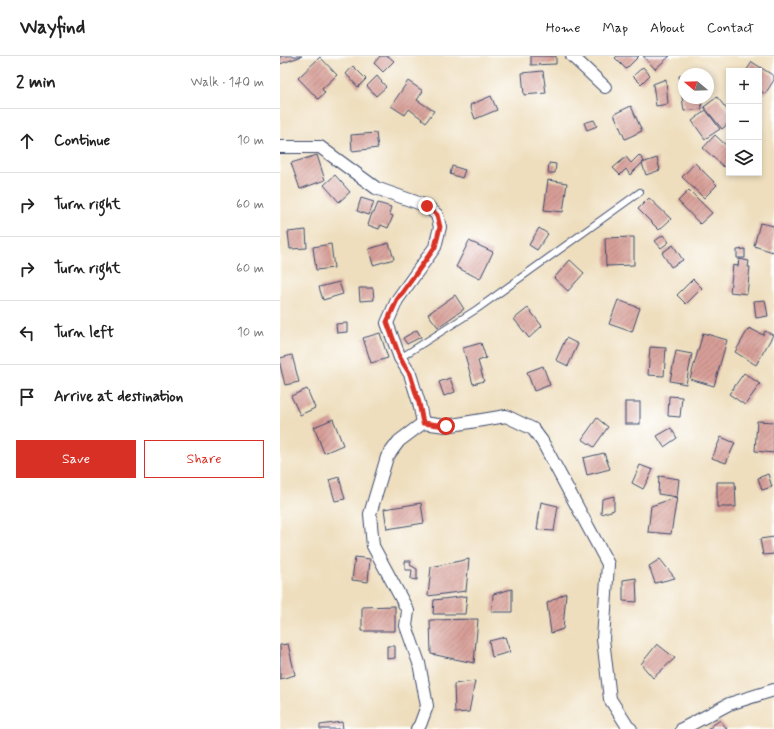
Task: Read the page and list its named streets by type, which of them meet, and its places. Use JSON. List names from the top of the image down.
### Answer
{
  "north": "left",
  "page": {
    "header": "Wayfind",
    "nav": [
      "Home",
      "Map",
      "About",
      "Contact"
    ],
    "heading": ["2 min", "Walk · 140 m"],
    "map_buttons": ["+", "−"],
    "list": [
      ["Continue", "10 m"],
      ["Turn right", "60 m"],
      ["Turn right", "60 m"],
      ["Turn left", "10 m"],
      "Arrive at destination"
    ],
    "buttons": ["Save", "Share"]
  }
}
